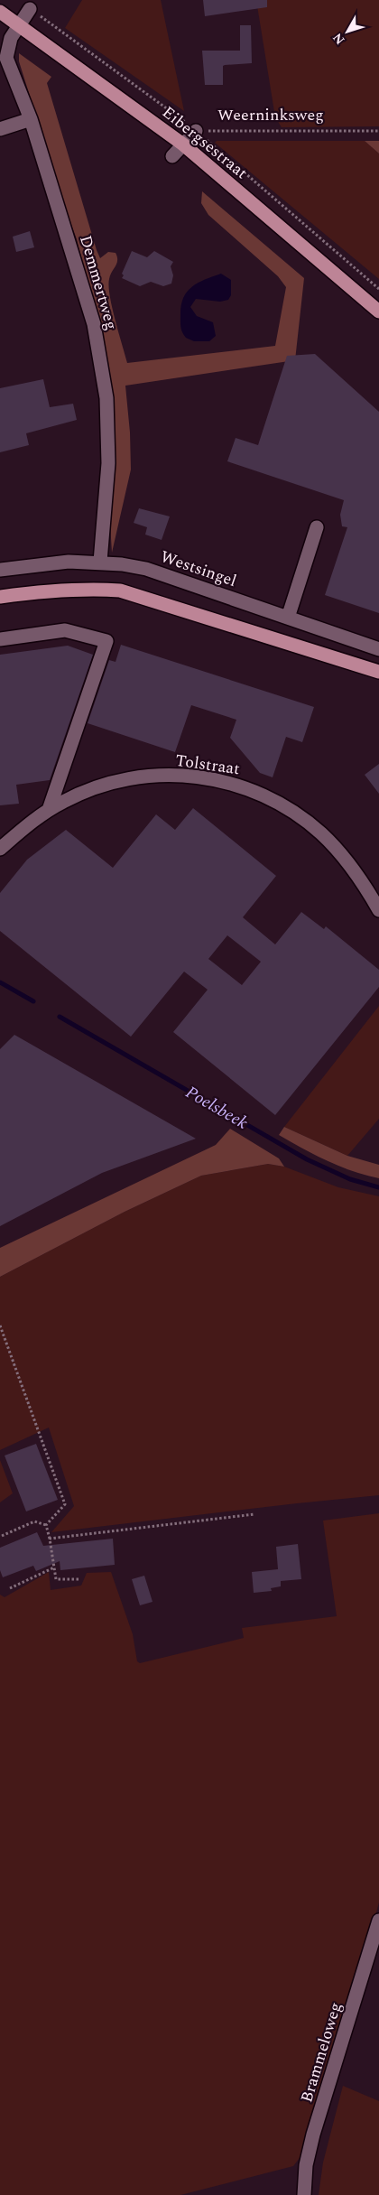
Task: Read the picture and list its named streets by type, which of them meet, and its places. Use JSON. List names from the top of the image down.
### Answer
{
  "streets": {
    "main road": ["Eibergsestraat"],
    "street": [
      "Weerninksweg",
      "Demmertweg",
      "Westsingel",
      "Tolstraat",
      "Brammeloweg"
    ]
  },
  "crossings": [
    ["Weerninksweg", "Eibergsestraat"],
    ["Eibergsestraat", "Demmertweg"],
    ["Demmertweg", "Westsingel"]
  ],
  "water": ["Poelsbeek"],
  "north": "bottom left"
}
